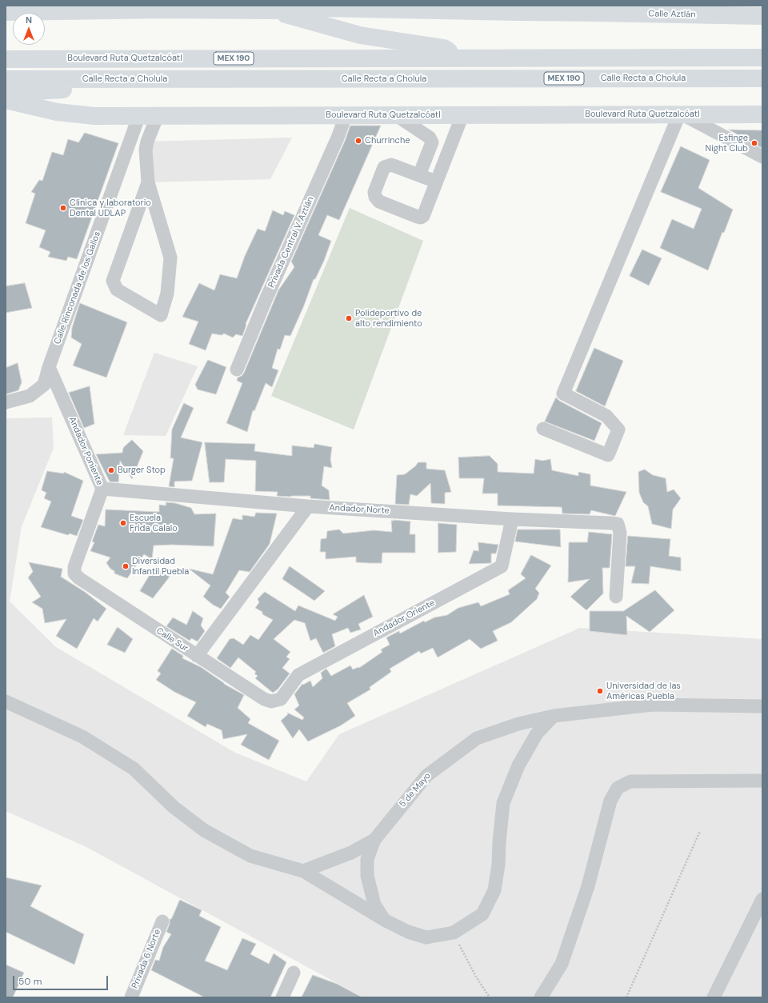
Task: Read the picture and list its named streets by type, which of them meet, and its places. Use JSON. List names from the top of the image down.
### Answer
{
  "streets": {
    "main road": [
      "Calle Aztlán",
      "Boulevard Ruta Quetzalcóatl",
      "MEX 190",
      "Calle Recta a Cholula"
    ],
    "street": [
      "Privada Central V. Aztlán",
      "Calle Rinconada de los Gallos",
      "Andador Poniente",
      "Andador Norte",
      "Andador Oriente",
      "Calle Sur",
      "5 de Mayo",
      "Privada 6 Norte"
    ]
  },
  "crossings": [
    ["Boulevard Ruta Quetzalcóatl", "Privada Central V. Aztlán"],
    ["Boulevard Ruta Quetzalcóatl", "Calle Rinconada de los Gallos"],
    ["Calle Rinconada de los Gallos", "Andador Poniente"],
    ["Andador Poniente", "Andador Norte"],
    ["Andador Poniente", "Calle Sur"],
    ["Andador Norte", "Andador Oriente"],
    ["Andador Oriente", "Calle Sur"]
  ],
  "places": [
    "Churrinche",
    "Esfinge Night Club",
    "Clinica y laboratorio Dental UDLAP",
    "Polideportivo de alto rendimiento",
    "Burger Stop",
    "Escuela Frida Calalo",
    "Diversidad Infantil Puebla",
    "Universidad de las Américas Puebla"
  ],
  "scale_bar": "50 m",
  "north": "top"
}
